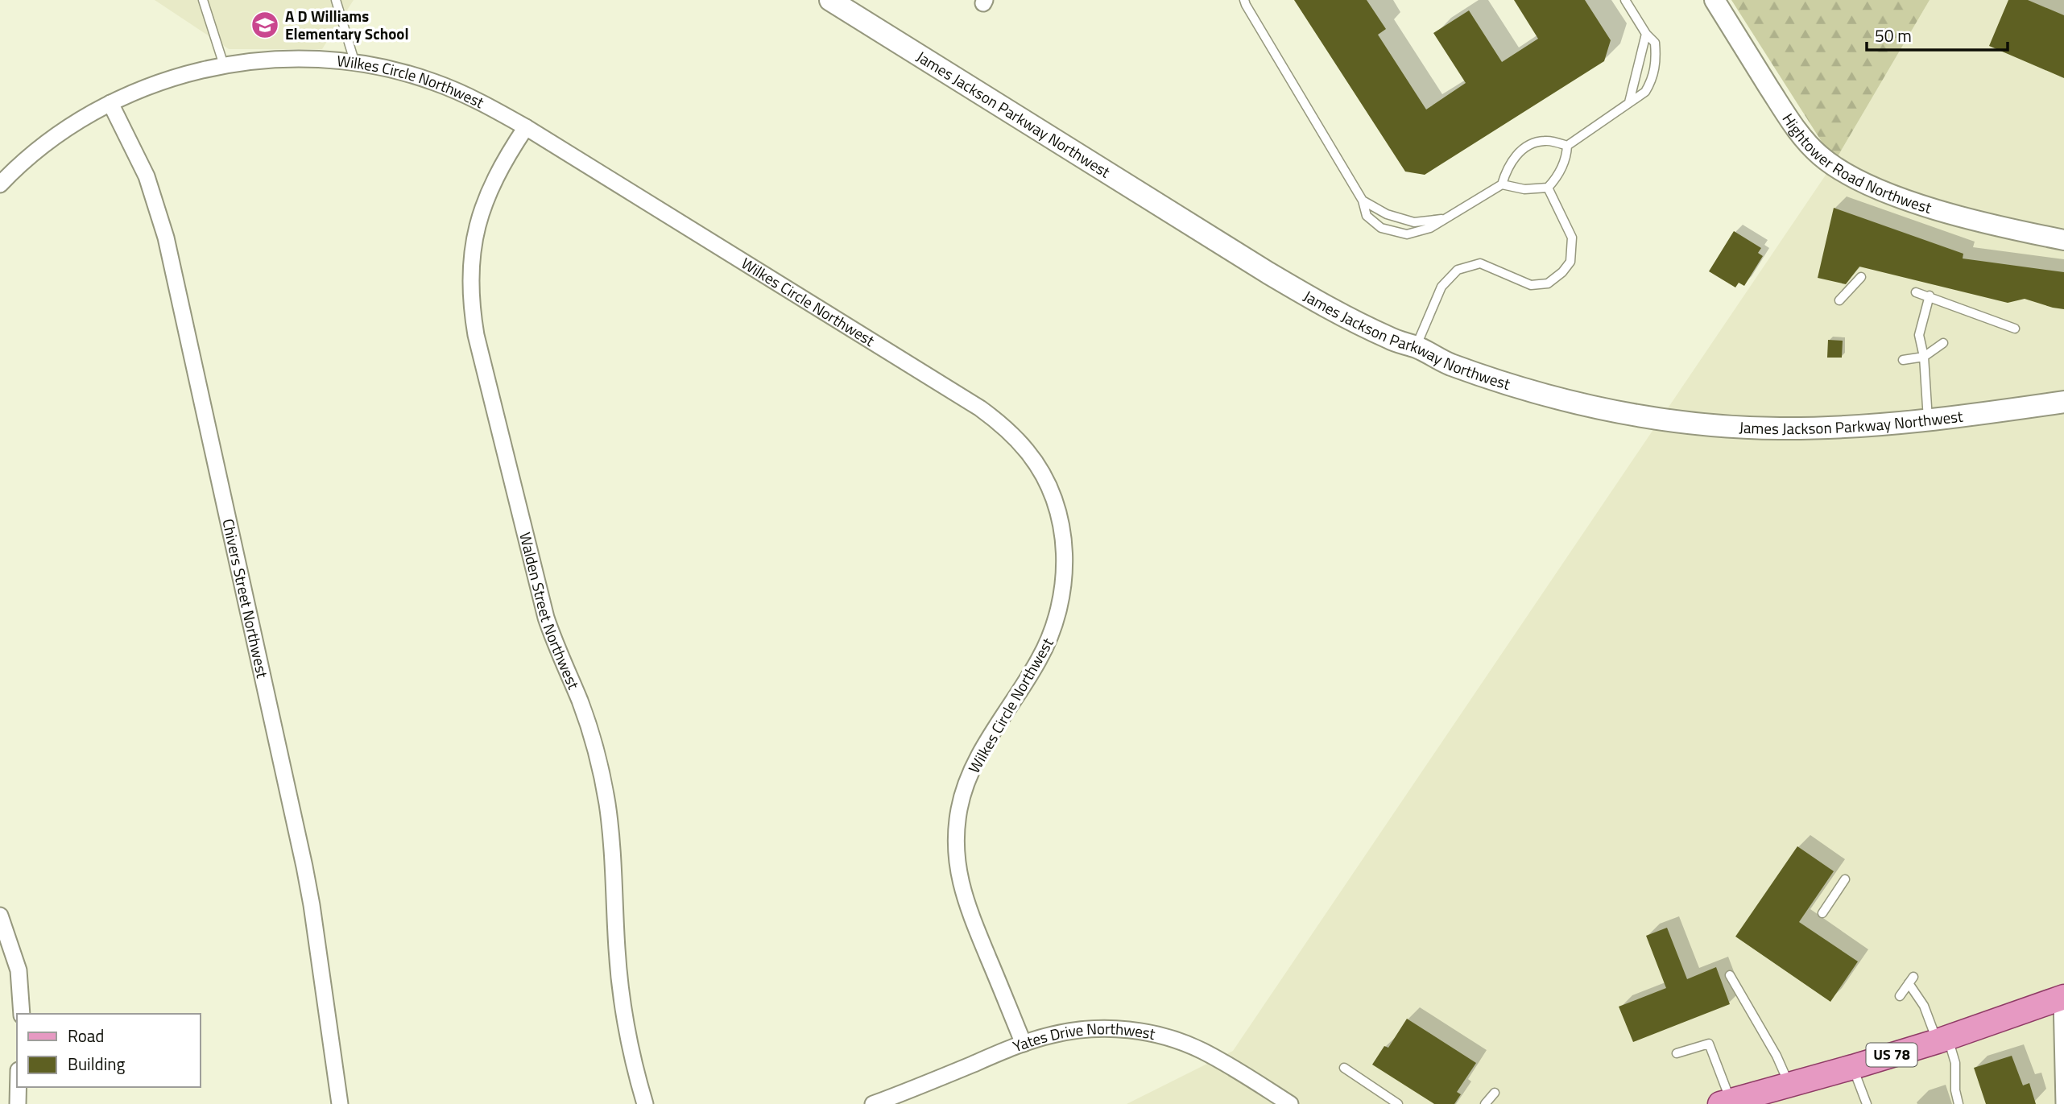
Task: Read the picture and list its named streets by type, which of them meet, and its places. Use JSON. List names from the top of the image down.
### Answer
{
  "streets": {
    "main road": ["James Jackson Parkway Northwest", "US 78"],
    "street": [
      "Wilkes Circle Northwest",
      "Hightower Road Northwest",
      "Chivers Street Northwest",
      "Walden Street Northwest",
      "Yates Drive Northwest"
    ]
  },
  "crossings": [
    ["Wilkes Circle Northwest", "Chivers Street Northwest"],
    ["Wilkes Circle Northwest", "Walden Street Northwest"],
    ["Wilkes Circle Northwest", "Yates Drive Northwest"]
  ],
  "places": {
    "school or university": ["A D Williams Elementary School"]
  },
  "legend": ["Road", "Building"],
  "scale_bar": "50 m"
}
